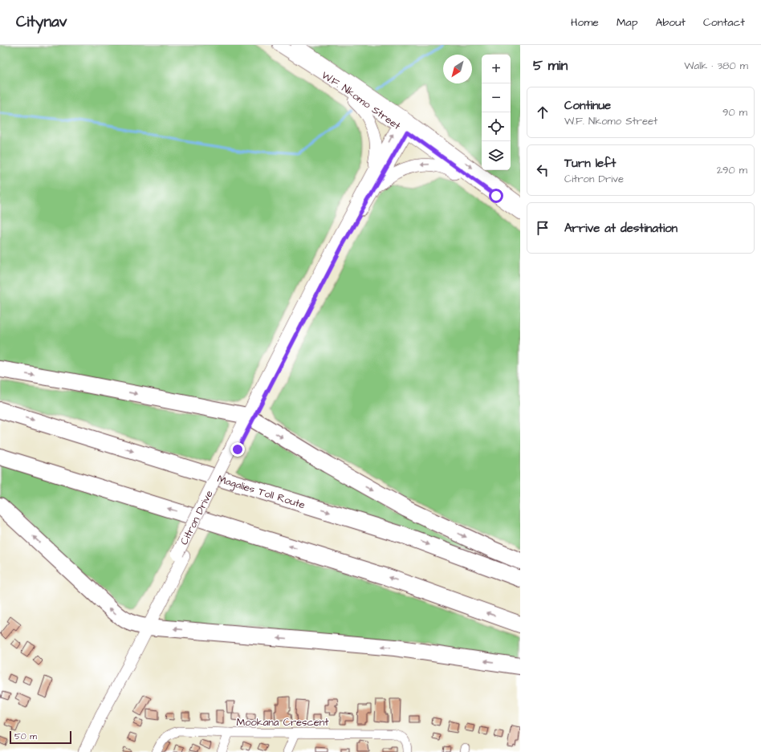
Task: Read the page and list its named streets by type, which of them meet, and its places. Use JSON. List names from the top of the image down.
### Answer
{
  "streets": {
    "highway": ["Magalies Toll Route"],
    "main road": ["W.F. Nkomo Street", "Citron Drive"],
    "street": ["Mookana Crescent"]
  },
  "crossings": [
    ["W.F. Nkomo Street", "Citron Drive"]
  ],
  "scale_bar": "50 m",
  "north": "bottom left",
  "page": {
    "header": "Citynav",
    "nav": [
      "Home",
      "Map",
      "About",
      "Contact"
    ],
    "heading": ["5 min", "Walk · 380 m"],
    "map_buttons": ["+", "−"],
    "list": [
      ["Continue", "W.F. Nkomo Street", "90 m"],
      ["Turn left", "Citron Drive", "290 m"],
      "Arrive at destination"
    ],
    "scale": "50 m"
  }
}
